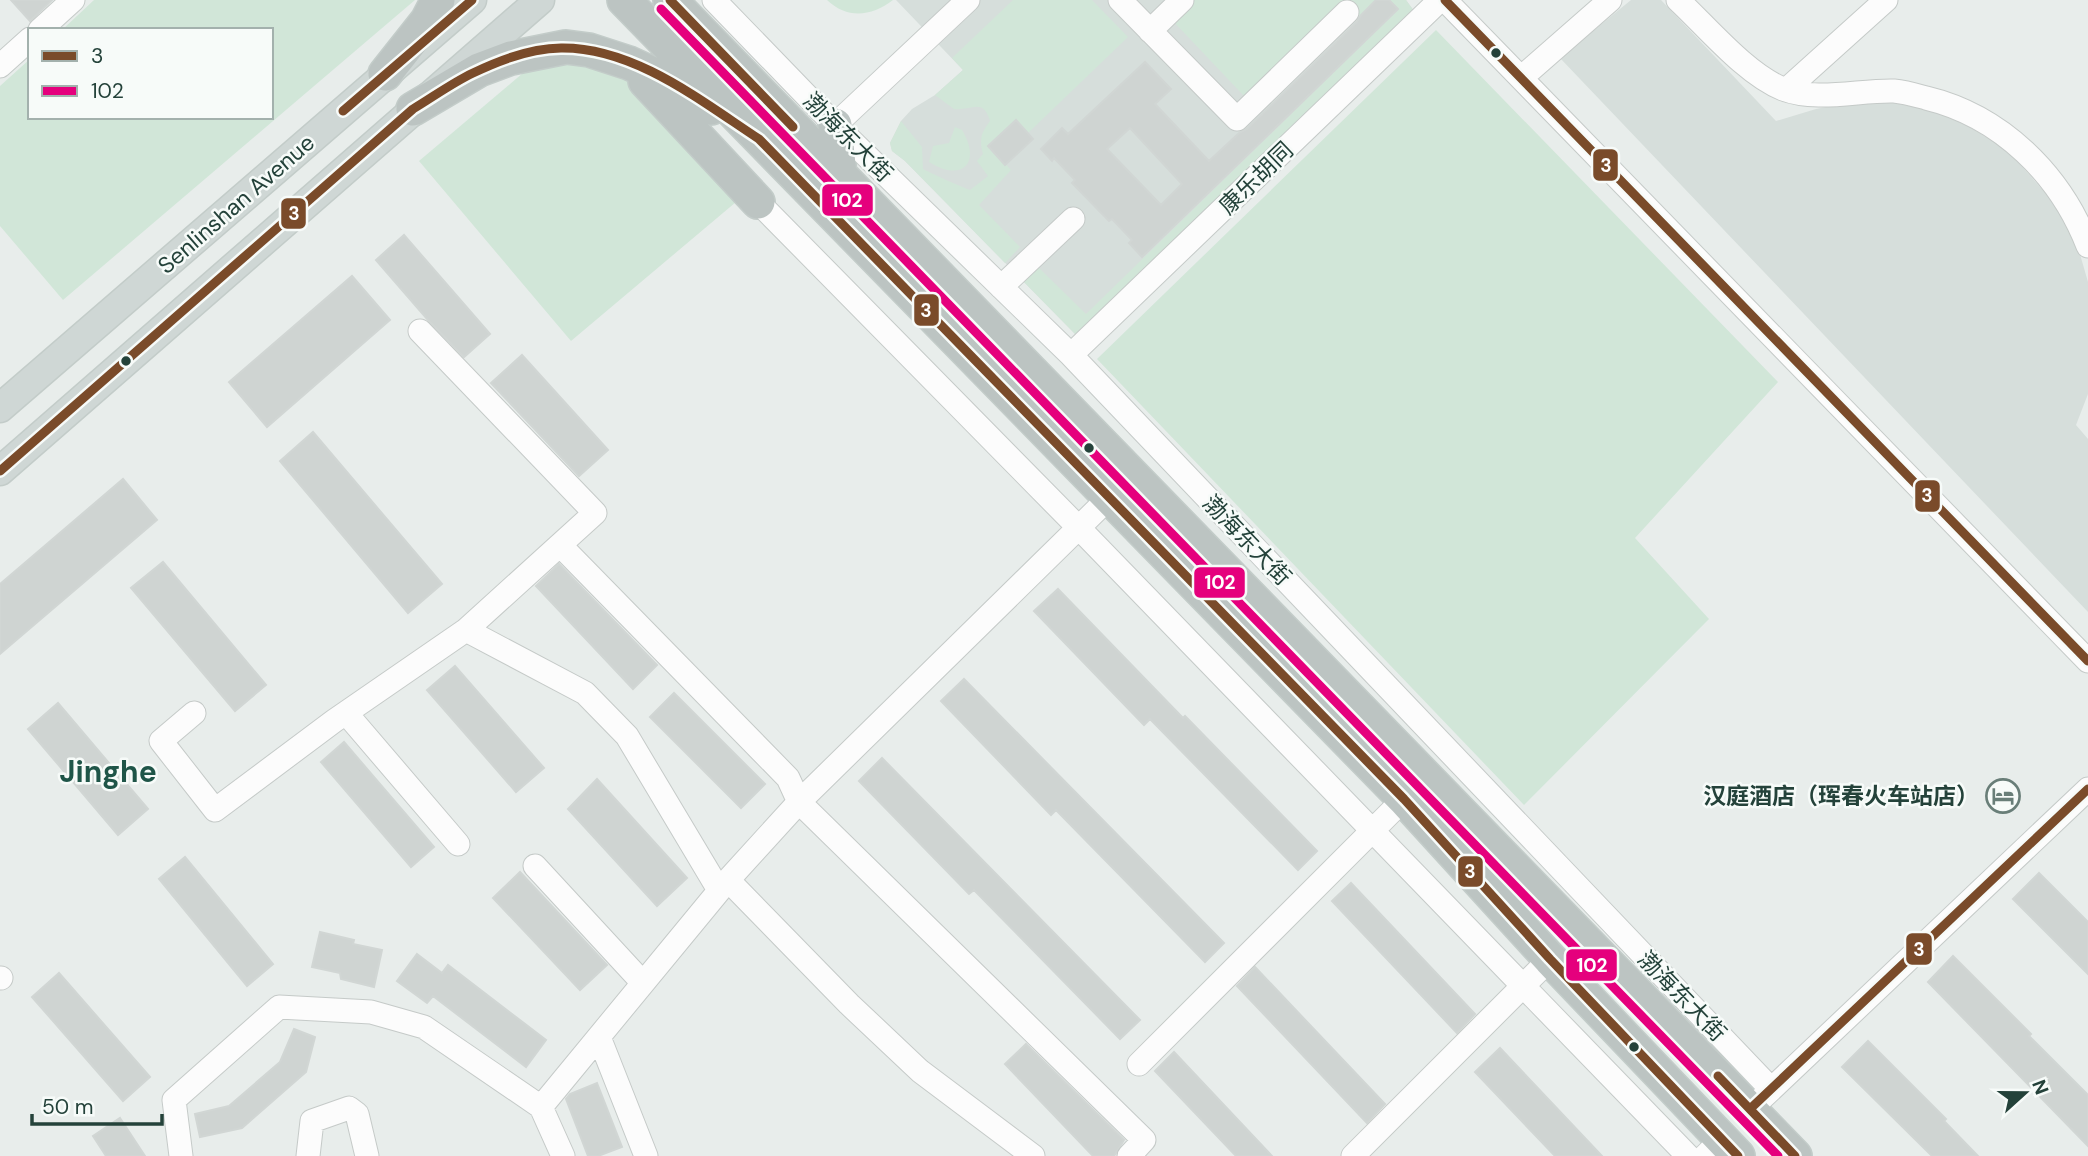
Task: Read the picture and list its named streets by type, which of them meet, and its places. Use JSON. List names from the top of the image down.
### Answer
{
  "streets": {
    "highway": ["渤海东大街"],
    "main road": ["Senlinshan Avenue"],
    "street": ["康乐胡同"]
  },
  "crossings": [
    ["渤海东大街", "康乐胡同"]
  ],
  "districts": ["Jinghe"],
  "places": {
    "hotel": ["汉庭酒店（珲春火车站店）"]
  },
  "lines": ["transit line 3", "transit line 102"],
  "legend": ["3", "102"],
  "scale_bar": "50 m",
  "north": "right"
}
